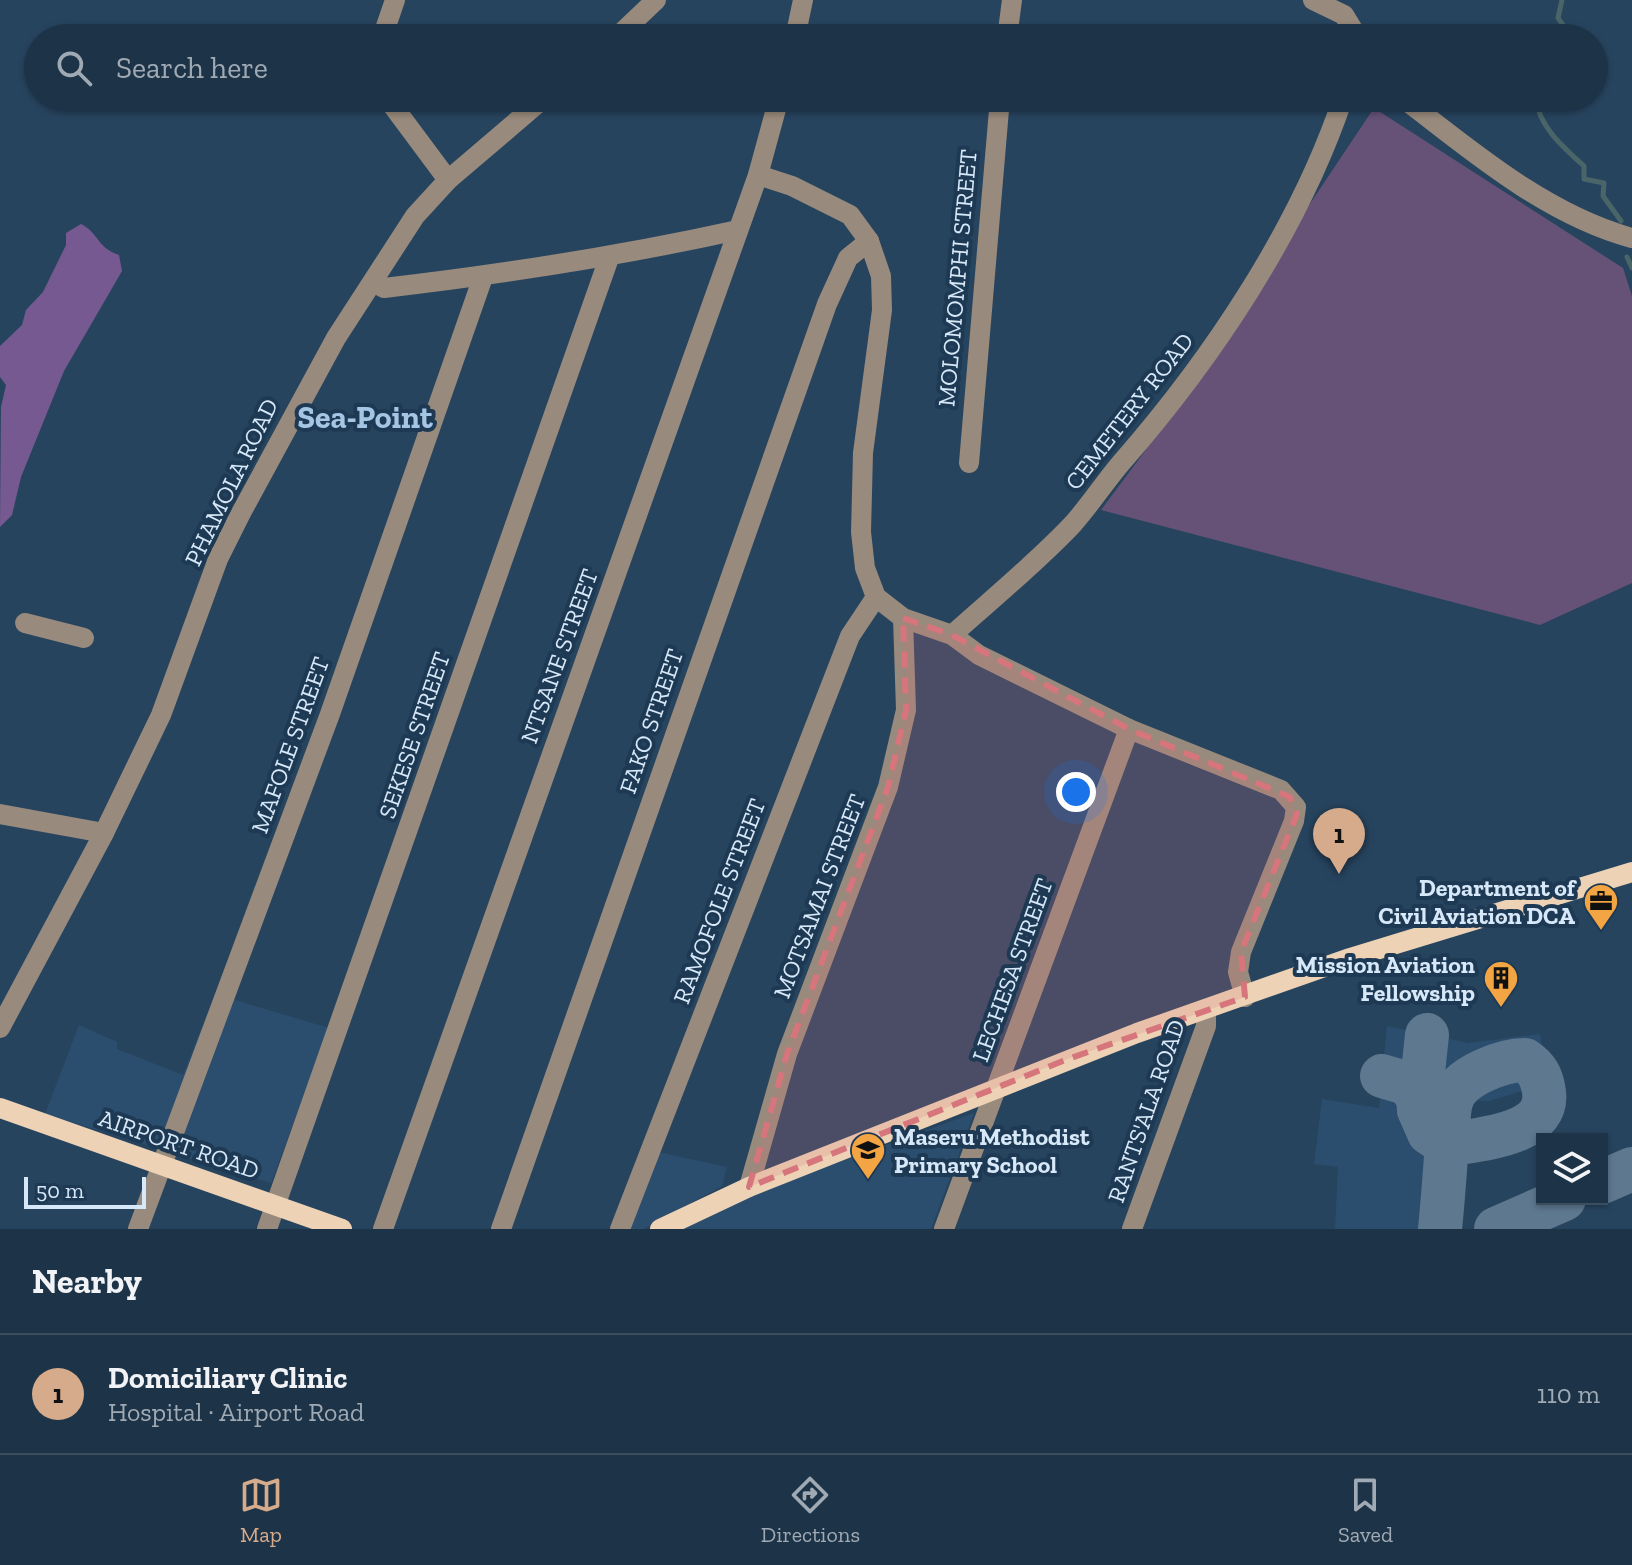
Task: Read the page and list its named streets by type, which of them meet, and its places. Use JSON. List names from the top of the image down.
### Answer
{
  "streets": {
    "main road": ["AIRPORT ROAD"],
    "street": [
      "MOLOMOMPHI STREET",
      "CEMETERY ROAD",
      "PHAMOLA ROAD",
      "NTSANE STREET",
      "FAKO STREET",
      "SEKESE STREET",
      "MAFOLE STREET",
      "MOTSAMAI STREET",
      "RAMOFOLE STREET",
      "LECHESA STREET",
      "RANTS'ALA ROAD"
    ]
  },
  "crossings": [
    ["SEKESE STREET", "AIRPORT ROAD"],
    ["MAFOLE STREET", "AIRPORT ROAD"]
  ],
  "districts": ["Sea-Point"],
  "places": {
    "office": ["Department of Civil Aviation DCA"],
    "building": ["Mission Aviation Fellowship"],
    "school or university": ["Maseru Methodist Primary School"]
  },
  "scale_bar": "50 m",
  "page": {
    "search": "Search here",
    "pins": "1",
    "scale": "50 m",
    "heading": "Nearby",
    "list": [
      {
        "mark": "1",
        "name": "Domiciliary Clinic",
        "note": "Hospital · Airport Road",
        "value": "110 m"
      }
    ],
    "nav": ["Map", "Directions", "Saved"]
  }
}
